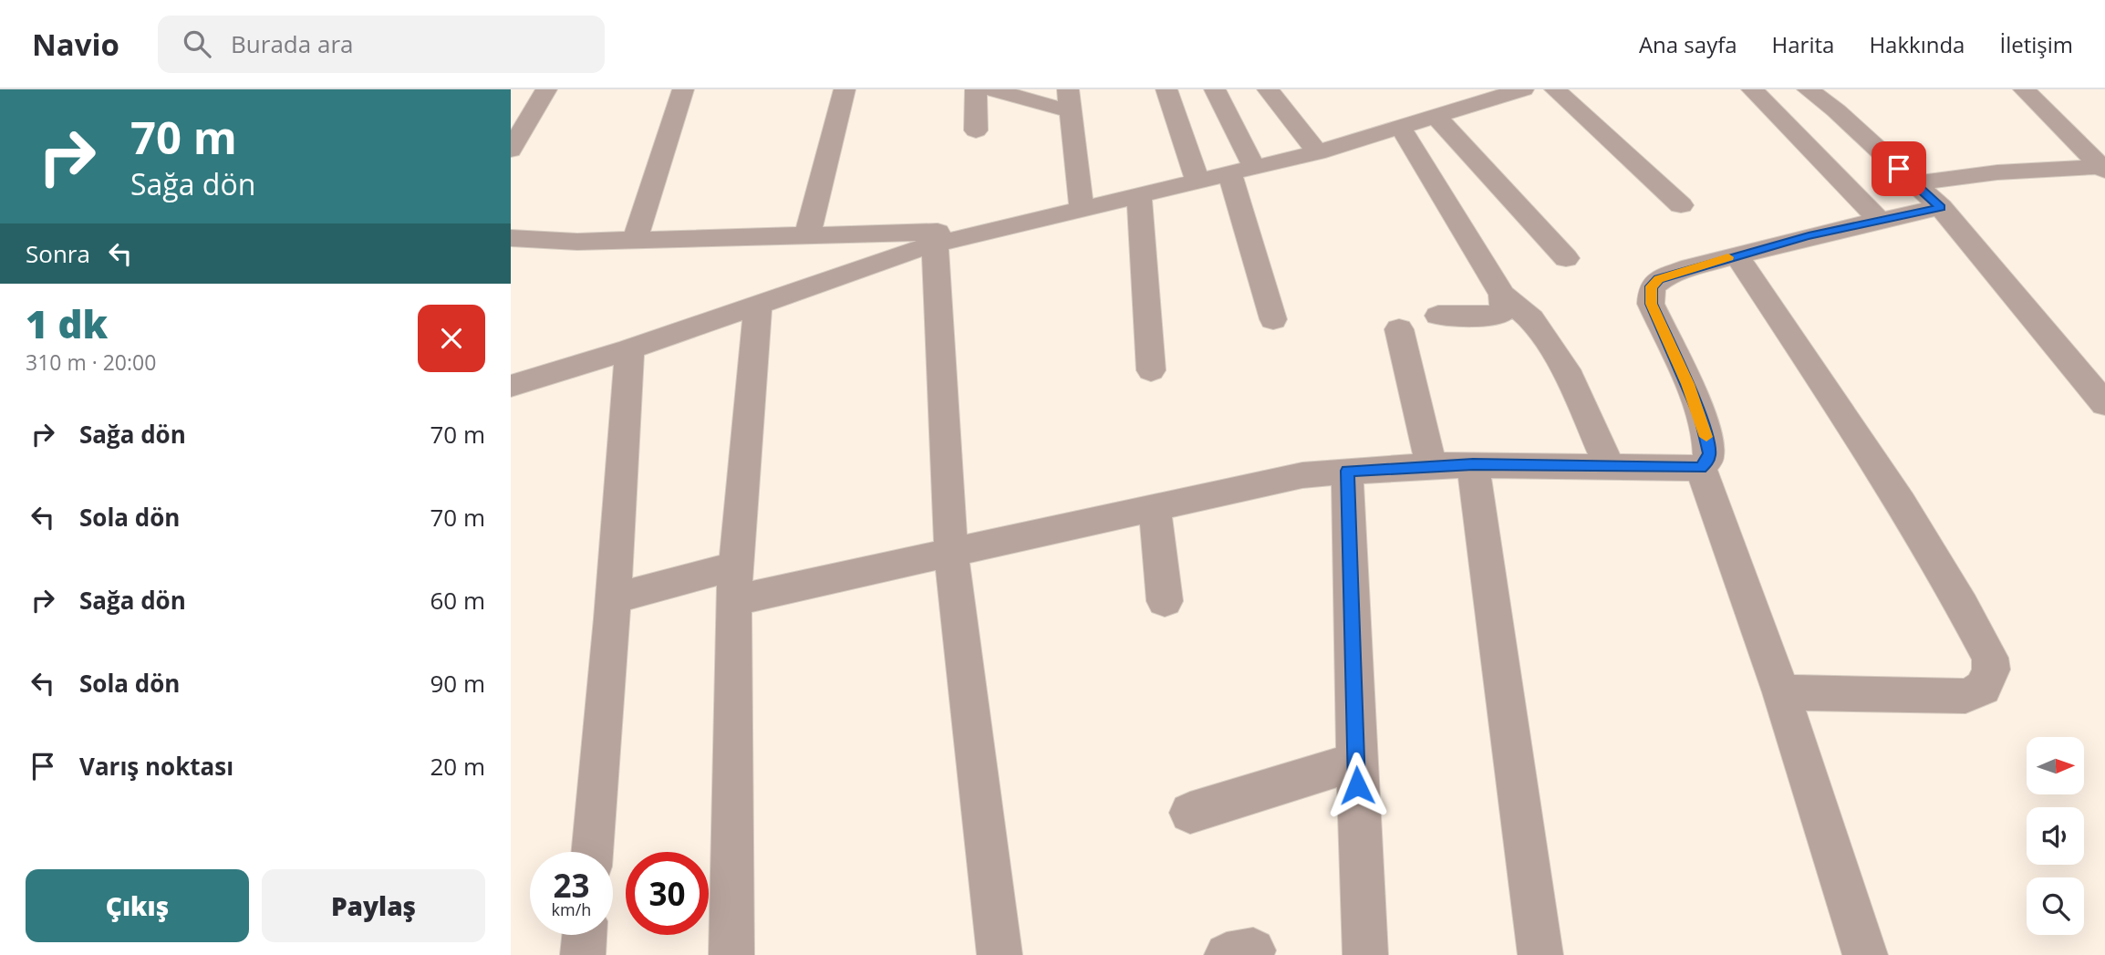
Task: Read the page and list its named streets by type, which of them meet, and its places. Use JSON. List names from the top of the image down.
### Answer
{
  "north": "right",
  "page": {
    "header": "Navio",
    "search": "Burada ara",
    "nav": [
      "Ana sayfa",
      "Harita",
      "Hakkında",
      "İletişim"
    ],
    "turn": ["70 m", "Sağa dön"],
    "then": "Sonra",
    "heading": ["1 dk", "310 m · 20:00"],
    "list": [
      {
        "name": "Sağa dön",
        "value": "70 m"
      },
      {
        "name": "Sola dön",
        "value": "70 m"
      },
      {
        "name": "Sağa dön",
        "value": "60 m"
      },
      {
        "name": "Sola dön",
        "value": "90 m"
      },
      {
        "name": "Varış noktası",
        "value": "20 m"
      }
    ],
    "speed": "23 km/h",
    "limit": "30",
    "buttons": ["Çıkış", "Paylaş"]
  }
}
